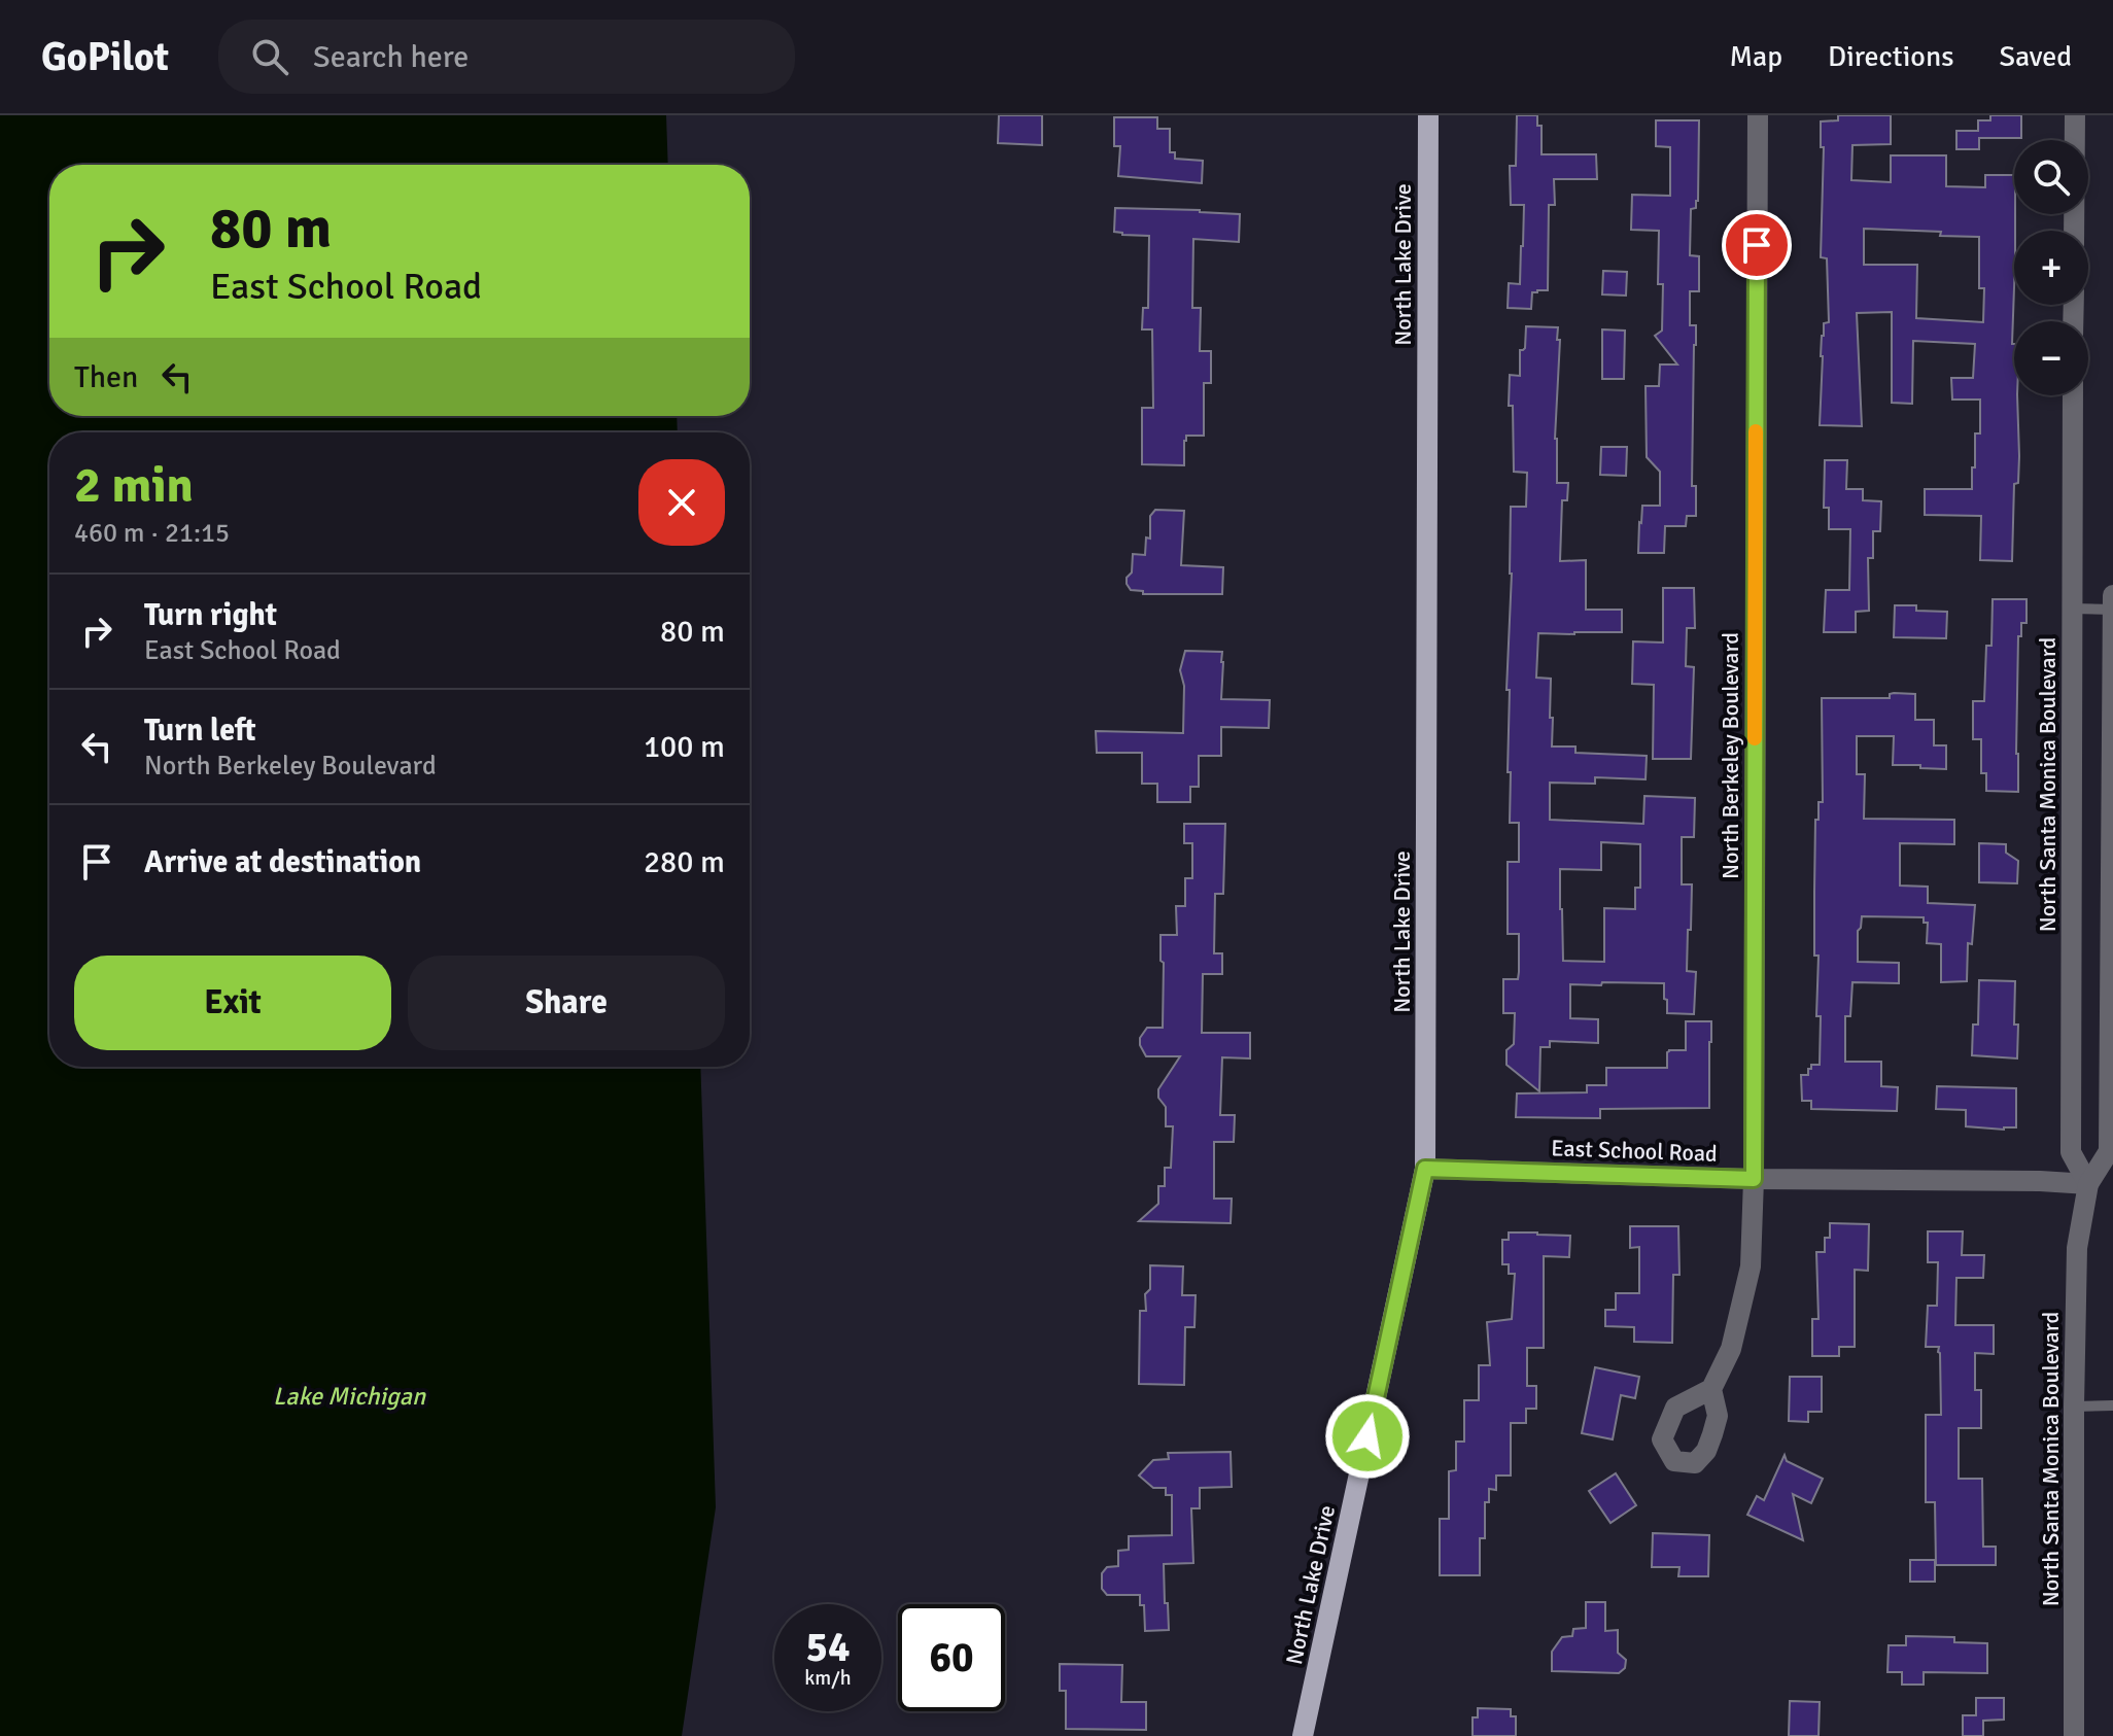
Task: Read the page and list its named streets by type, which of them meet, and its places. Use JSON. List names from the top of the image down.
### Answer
{
  "streets": {
    "main road": ["North Lake Drive"],
    "street": ["North Berkeley Boulevard", "North Santa Monica Boulevard", "East School Road"]
  },
  "crossings": [
    ["North Lake Drive", "East School Road"],
    ["North Berkeley Boulevard", "East School Road"],
    ["North Santa Monica Boulevard", "East School Road"]
  ],
  "water": ["Lake Michigan"],
  "page": {
    "header": "GoPilot",
    "search": "Search here",
    "nav": ["Map", "Directions", "Saved"],
    "map_buttons": ["+", "−"],
    "turn": ["80 m", "East School Road"],
    "then": "Then",
    "heading": ["2 min", "460 m · 21:15"],
    "list": [
      {
        "name": "Turn right",
        "note": "East School Road",
        "value": "80 m"
      },
      {
        "name": "Turn left",
        "note": "North Berkeley Boulevard",
        "value": "100 m"
      },
      {
        "name": "Arrive at destination",
        "value": "280 m"
      }
    ],
    "buttons": ["Exit", "Share"],
    "speed": "54 km/h",
    "limit": "60"
  }
}
